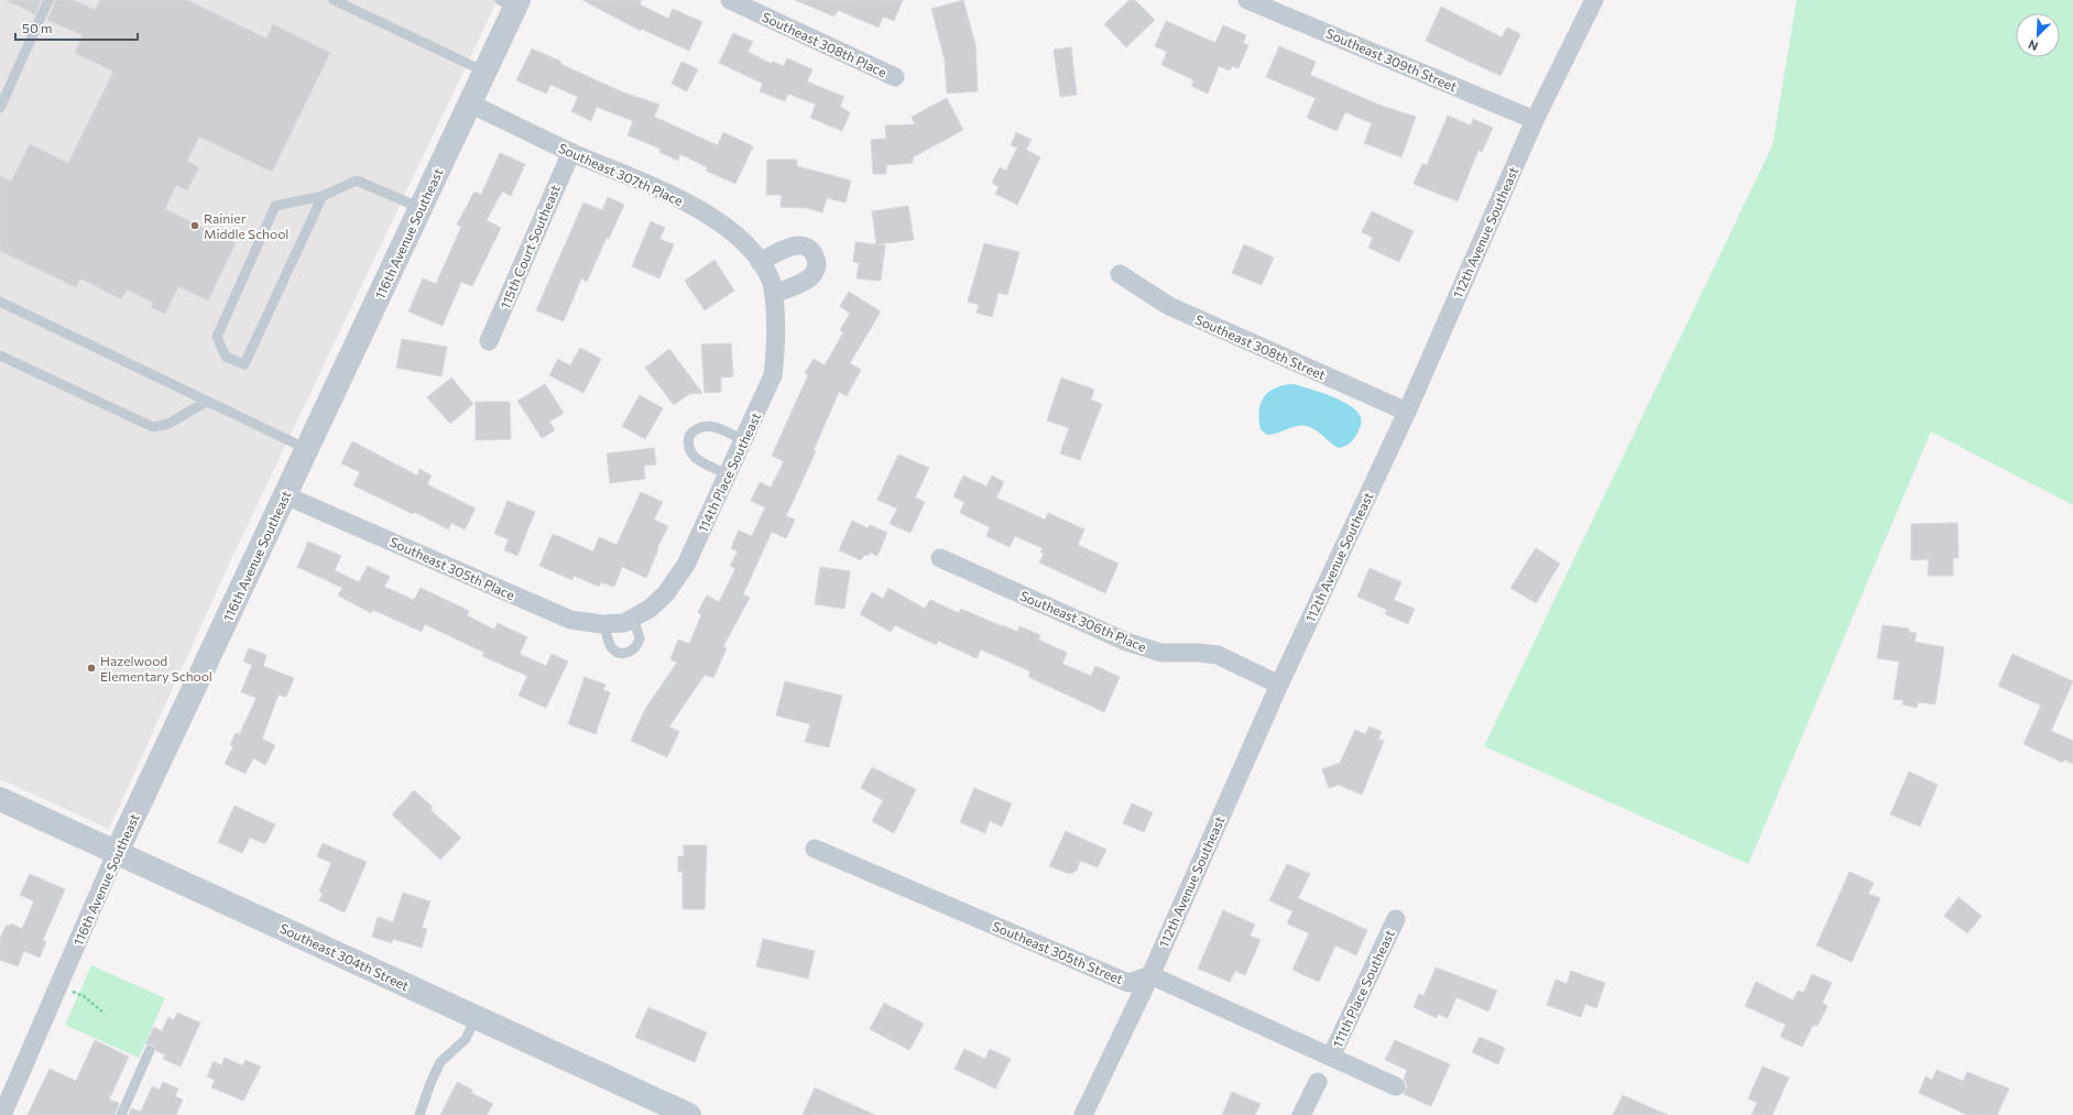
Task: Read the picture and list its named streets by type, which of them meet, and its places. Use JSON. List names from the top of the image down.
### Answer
{
  "streets": {
    "street": [
      "Southeast 308th Place",
      "Southeast 309th Street",
      "Southeast 307th Place",
      "112th Avenue Southeast",
      "116th Avenue Southeast",
      "115th Court Southeast",
      "Southeast 308th Street",
      "114th Place Southeast",
      "Southeast 305th Place",
      "Southeast 306th Place",
      "Southeast 305th Street",
      "Southeast 304th Street",
      "111th Place Southeast"
    ]
  },
  "crossings": [
    ["Southeast 309th Street", "112th Avenue Southeast"],
    ["Southeast 307th Place", "116th Avenue Southeast"],
    ["Southeast 307th Place", "115th Court Southeast"],
    ["Southeast 307th Place", "114th Place Southeast"],
    ["112th Avenue Southeast", "Southeast 308th Street"],
    ["112th Avenue Southeast", "Southeast 306th Place"],
    ["112th Avenue Southeast", "Southeast 305th Street"],
    ["116th Avenue Southeast", "Southeast 305th Place"],
    ["116th Avenue Southeast", "Southeast 304th Street"],
    ["114th Place Southeast", "Southeast 305th Place"]
  ],
  "places": ["Rainier Middle School", "Hazelwood Elementary School"],
  "scale_bar": "50 m",
  "north": "bottom left"
}
